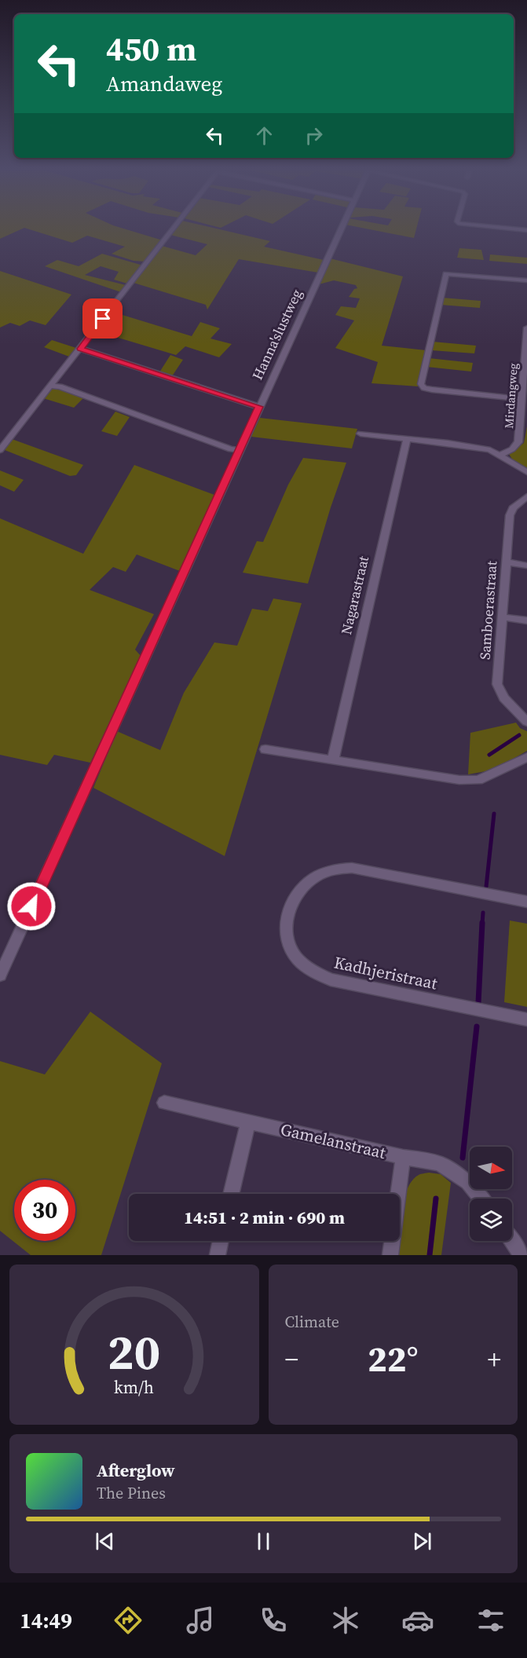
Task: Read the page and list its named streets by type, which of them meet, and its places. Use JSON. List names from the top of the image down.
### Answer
{
  "streets": {
    "street": [
      "Hanna'slustweg",
      "Mirdangweg",
      "Nagarastraat",
      "Samboerastraat",
      "Kadhjeristraat",
      "Gamelanstraat"
    ]
  },
  "north": "right",
  "page": {
    "turn": ["450 m", "Amandaweg"],
    "limit": "30",
    "trip": "14:51 · 2 min · 690 m",
    "tile": "Climate",
    "heat": ["−", "22°", "+"],
    "song": ["Afterglow", "The Pines"],
    "tabs": "14:49",
    "gauge": ["20", "km/h"]
  }
}
